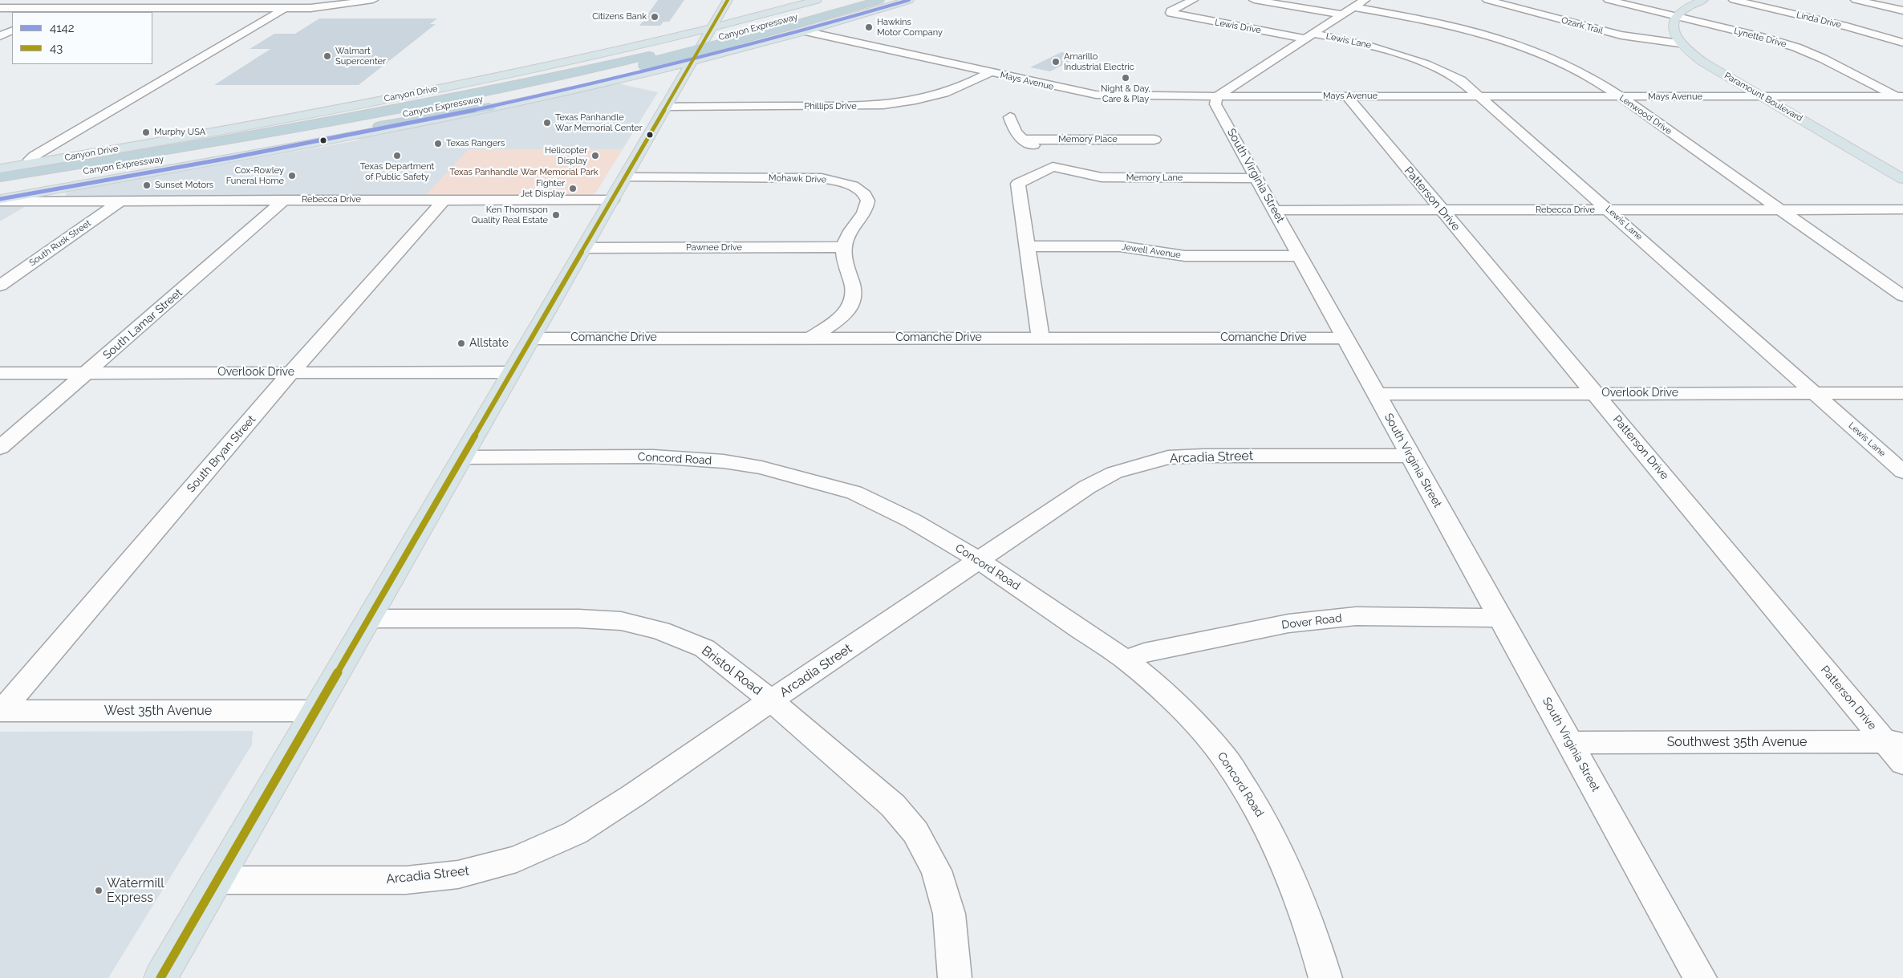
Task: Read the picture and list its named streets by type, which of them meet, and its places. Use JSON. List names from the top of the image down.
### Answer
{
  "streets": {
    "highway": ["Canyon Expressway"],
    "main road": ["Canyon Drive", "Paramount Boulevard"],
    "street": [
      "Linda Drive",
      "Ozark Trail",
      "Lewis Drive",
      "Lynette Drive",
      "Lewis Lane",
      "Mays Avenue",
      "Phillips Drive",
      "Lenwood Drive",
      "Memory Place",
      "South Virginia Street",
      "Memory Lane",
      "Mohawk Drive",
      "Patterson Drive",
      "Rebecca Drive",
      "South Rusk Street",
      "Pawnee Drive",
      "Jewell Avenue",
      "South Lamar Street",
      "Comanche Drive",
      "Overlook Drive",
      "South Bryan Street",
      "Arcadia Street",
      "Concord Road",
      "Dover Road",
      "Bristol Road",
      "West 35th Avenue",
      "Southwest 35th Avenue"
    ]
  },
  "crossings": [
    ["Ozark Trail", "Paramount Boulevard"],
    ["Lewis Drive", "Lewis Lane"],
    ["Lynette Drive", "Mays Avenue"],
    ["Lewis Lane", "Mays Avenue"],
    ["Lewis Lane", "Rebecca Drive"],
    ["Lewis Lane", "Overlook Drive"],
    ["Mays Avenue", "Paramount Boulevard"],
    ["Mays Avenue", "Phillips Drive"],
    ["Mays Avenue", "Lenwood Drive"],
    ["Mays Avenue", "South Virginia Street"],
    ["Mays Avenue", "Patterson Drive"],
    ["Lenwood Drive", "Rebecca Drive"],
    ["Memory Place", "Memory Lane"],
    ["South Virginia Street", "Memory Lane"],
    ["South Virginia Street", "Rebecca Drive"],
    ["South Virginia Street", "Jewell Avenue"],
    ["South Virginia Street", "Comanche Drive"],
    ["South Virginia Street", "Overlook Drive"],
    ["South Virginia Street", "Arcadia Street"],
    ["South Virginia Street", "Dover Road"],
    ["South Virginia Street", "Southwest 35th Avenue"],
    ["Mohawk Drive", "Pawnee Drive"],
    ["Patterson Drive", "Rebecca Drive"],
    ["Patterson Drive", "Overlook Drive"],
    ["Patterson Drive", "Southwest 35th Avenue"],
    ["Rebecca Drive", "South Rusk Street"],
    ["Rebecca Drive", "South Lamar Street"],
    ["Rebecca Drive", "South Bryan Street"],
    ["South Lamar Street", "Overlook Drive"],
    ["Overlook Drive", "South Bryan Street"],
    ["South Bryan Street", "West 35th Avenue"],
    ["Arcadia Street", "Concord Road"],
    ["Arcadia Street", "Bristol Road"],
    ["Concord Road", "Dover Road"]
  ],
  "parks": ["Texas Panhandle War Memorial Park"],
  "places": [
    "Citizens Bank",
    "Hawkins Motor Company",
    "Walmart Supercenter",
    "Amarillo Industrial Electric",
    "Night & Day, Care & Play",
    "Texas Panhandle War Memorial Center",
    "Murphy USA",
    "Texas Rangers",
    "Texas Department of Public Safety",
    "Helicopter Display",
    "Cox-Rowley Funeral Home",
    "Sunset Motors",
    "Fighter Jet Display",
    "Ken Thomspon Quality Real Estate",
    "Allstate",
    "Watermill Express"
  ],
  "lines": ["transit line 4142", "transit line 43"],
  "legend": ["4142", "43"]
}
